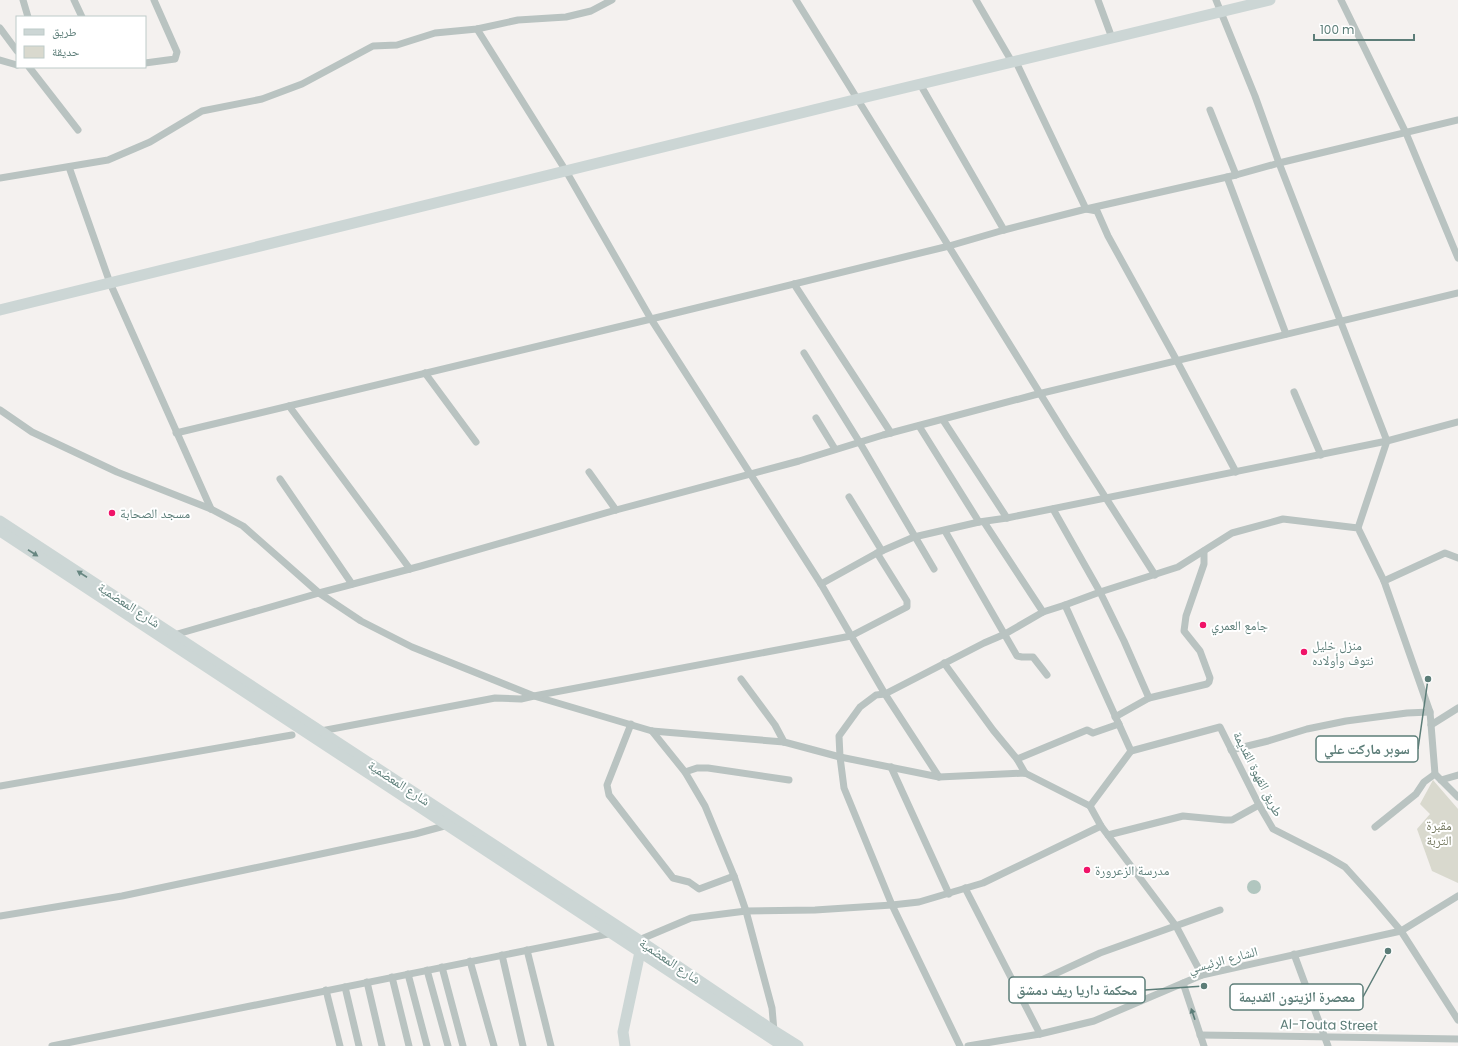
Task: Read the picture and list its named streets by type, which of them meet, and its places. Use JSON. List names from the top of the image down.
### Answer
{
  "streets": {
    "main road": ["شارع المعضمية"],
    "street": ["طريق القهوة القديمة", "الشارع الرئيسي", "Al-Touta Street"]
  },
  "crossings": [
    ["طريق القهوة القديمة", "الشارع الرئيسي"]
  ],
  "parks": ["مقبرة التربة"],
  "places": [
    "مسجد الصحابة",
    "جامع العمري",
    "منزل خليل نتوف وأولاده",
    "سوبر ماركت علي",
    "مدرسة الزعرورة",
    "معصرة الزيتون القديمة",
    "محكمة داريا ريف دمشق"
  ],
  "legend": ["طريق", "حديقة"],
  "scale_bar": "100 m"
}
